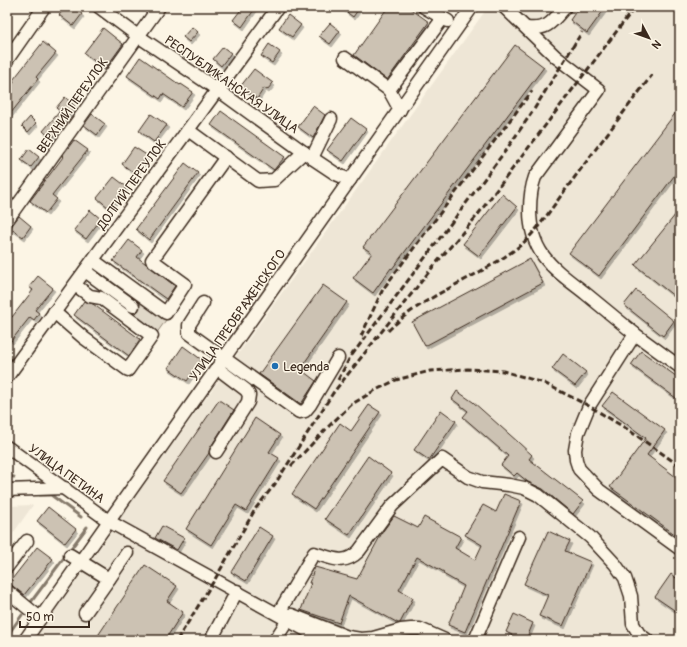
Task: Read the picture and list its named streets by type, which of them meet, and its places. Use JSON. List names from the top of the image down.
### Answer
{
  "streets": {
    "street": [
      "РЕСПУБЛИКАНСКАЯ УЛИЦА",
      "ВЕРХНИЙ ПЕРЕУЛОК",
      "ДОЛГИЙ ПЕРЕУЛОК",
      "УЛИЦА ПРЕОБРАЖЕНСКОГО",
      "УЛИЦА ПЕТИНА"
    ]
  },
  "crossings": [
    ["РЕСПУБЛИКАНСКАЯ УЛИЦА", "ВЕРХНИЙ ПЕРЕУЛОК"],
    ["РЕСПУБЛИКАНСКАЯ УЛИЦА", "ДОЛГИЙ ПЕРЕУЛОК"],
    ["РЕСПУБЛИКАНСКАЯ УЛИЦА", "УЛИЦА ПРЕОБРАЖЕНСКОГО"],
    ["УЛИЦА ПРЕОБРАЖЕНСКОГО", "УЛИЦА ПЕТИНА"]
  ],
  "places": ["Legenda"],
  "scale_bar": "50 m",
  "north": "bottom right"
}
